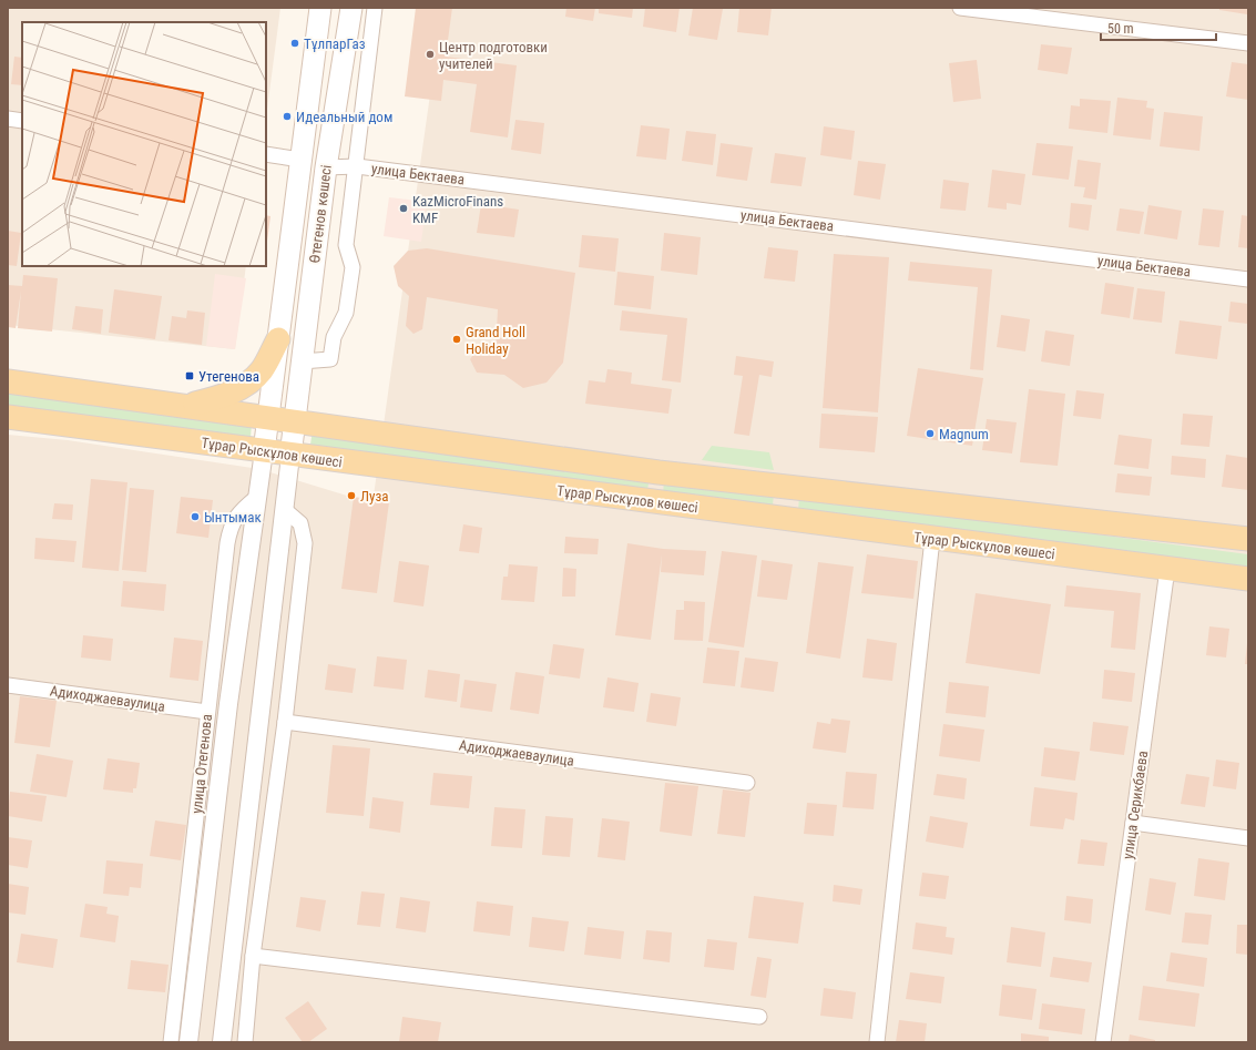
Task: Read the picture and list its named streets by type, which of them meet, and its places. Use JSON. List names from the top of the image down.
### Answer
{
  "streets": {
    "main road": ["Өтегенов көшесі", "Тұрар Рыскұлов көшесі"],
    "street": [
      "улица Бектаева",
      "Адиходжаеваулица",
      "улица Отегенова",
      "улица Серикбаева"
    ]
  },
  "crossings": [
    ["улица Бектаева", "Өтегенов көшесі"],
    ["Өтегенов көшесі", "Тұрар Рыскұлов көшесі"],
    ["Өтегенов көшесі", "улица Отегенова"],
    ["Тұрар Рыскұлов көшесі", "улица Отегенова"],
    ["Тұрар Рыскұлов көшесі", "улица Серикбаева"],
    ["Адиходжаеваулица", "улица Отегенова"]
  ],
  "places": {
    "other": [
      "ТұлпарГаз",
      "Центр подготовки учителей",
      "Идеальный дом",
      "KazMicroFinans KMF",
      "Grand Holl Holiday",
      "Magnum",
      "Луза",
      "Ынтымак"
    ],
    "transit": ["Утегенова"]
  },
  "scale_bar": "50 m"
}
